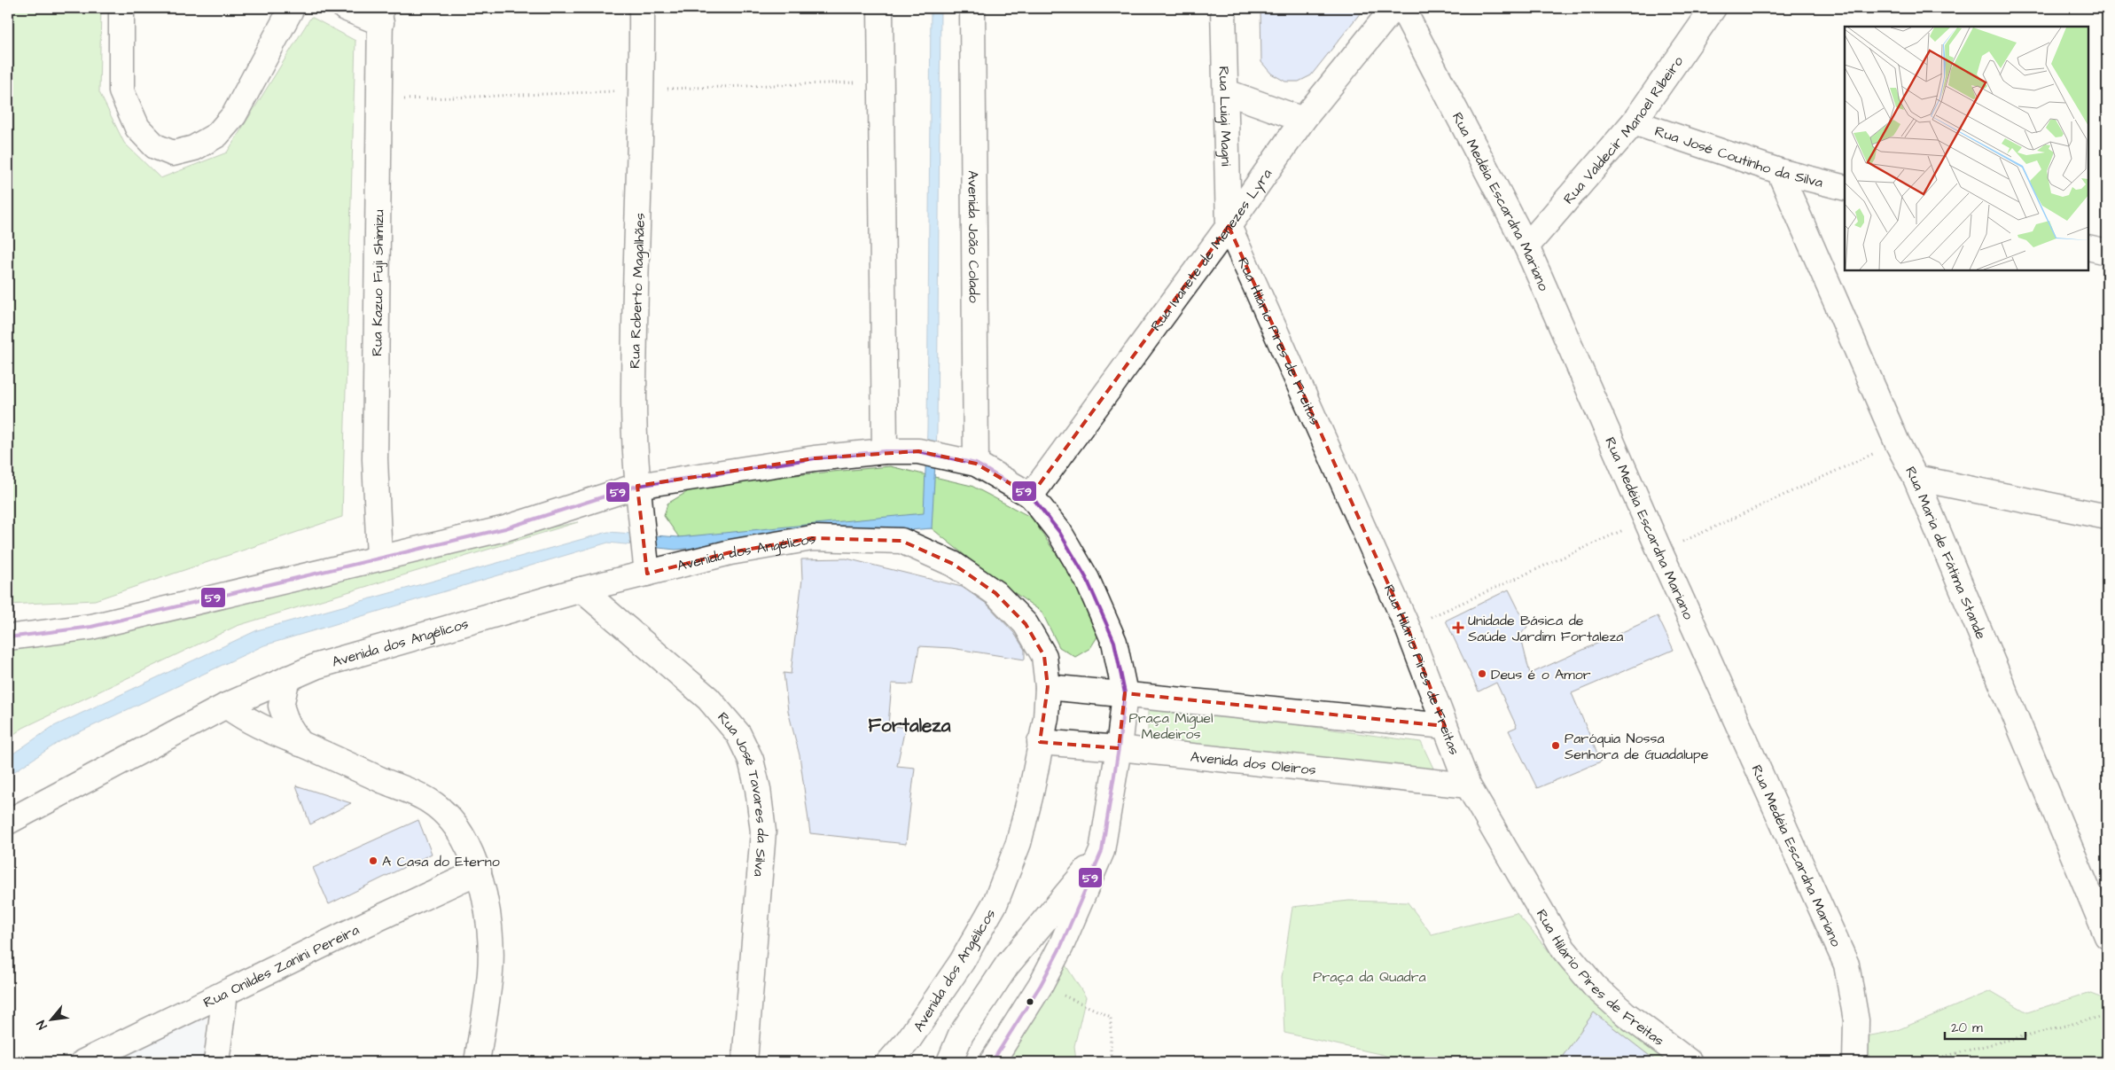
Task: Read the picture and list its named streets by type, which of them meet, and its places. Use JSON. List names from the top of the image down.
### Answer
{
  "streets": {
    "street": [
      "Rua Luigi Magni",
      "Rua Valdecir Manoel Ribeiro",
      "Rua José Coutinho da Silva",
      "Rua Medéia Escardna Mariano",
      "Avenida João Colado",
      "Rua Ivanete de Menezes Lyra",
      "Rua Kazuo Fuji Shimizu",
      "Rua Roberto Magalhães",
      "Rua Hilário Pires de Freitas",
      "Rua Maria de Fátima Stande",
      "Avenida dos Angélicos",
      "Avenida dos Oleiros",
      "Rua José Tavares da Silva",
      "Rua Onildes Zanini Pereira"
    ]
  },
  "crossings": [
    ["Rua Luigi Magni", "Rua Ivanete de Menezes Lyra"],
    ["Rua Luigi Magni", "Rua Hilário Pires de Freitas"],
    ["Rua Valdecir Manoel Ribeiro", "Rua José Coutinho da Silva"],
    ["Rua Valdecir Manoel Ribeiro", "Rua Medéia Escardna Mariano"],
    ["Rua José Coutinho da Silva", "Rua Maria de Fátima Stande"],
    ["Rua Ivanete de Menezes Lyra", "Rua Hilário Pires de Freitas"],
    ["Rua Roberto Magalhães", "Avenida dos Angélicos"],
    ["Rua Hilário Pires de Freitas", "Avenida dos Oleiros"],
    ["Avenida dos Angélicos", "Avenida dos Oleiros"],
    ["Avenida dos Angélicos", "Rua José Tavares da Silva"]
  ],
  "districts": ["Fortaleza"],
  "parks": ["Praça Miguel Medeiros", "Praça da Quadra"],
  "places": {
    "health": ["Unidade Básica de Saúde Jardim Fortaleza"],
    "other": ["Deus é o Amor", "Paróquia Nossa Senhora de Guadalupe", "A Casa do Eterno"]
  },
  "lines": ["transit line 59"],
  "scale_bar": "20 m",
  "north": "bottom left"
}
